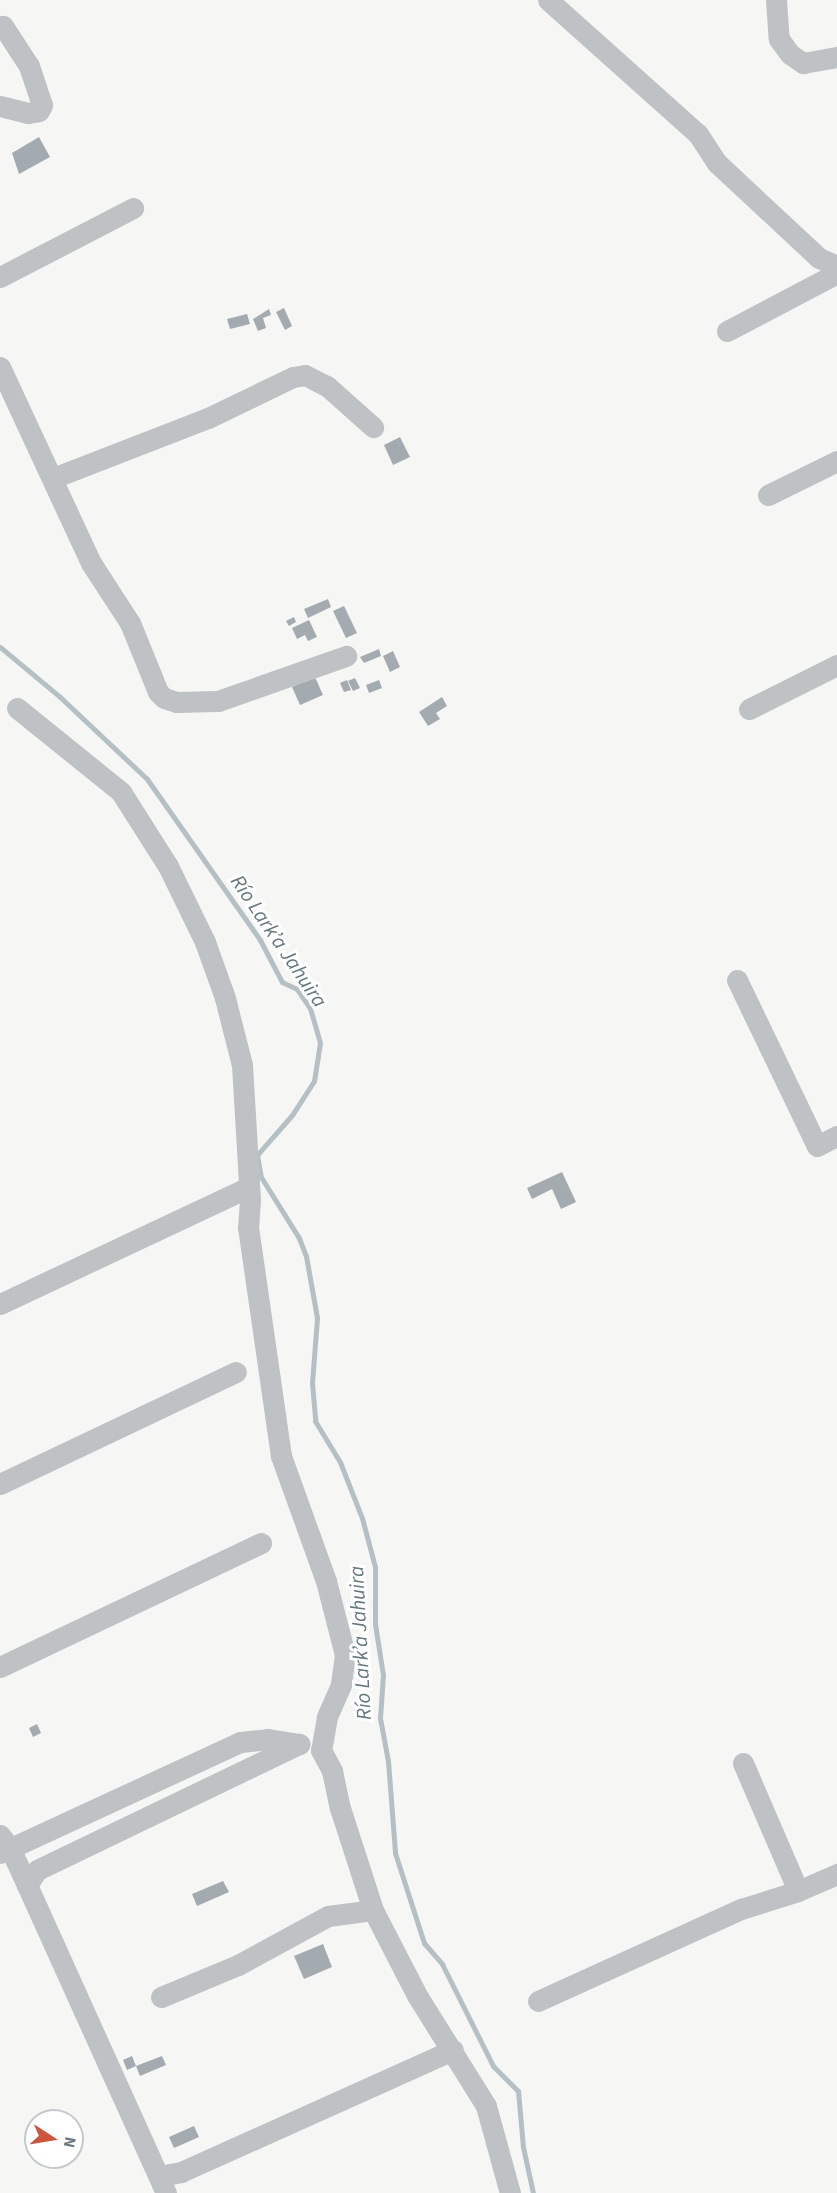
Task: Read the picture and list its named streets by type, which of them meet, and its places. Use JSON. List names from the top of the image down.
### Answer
{
  "water": ["Río Lark’a Jahuira"],
  "north": "right"
}
